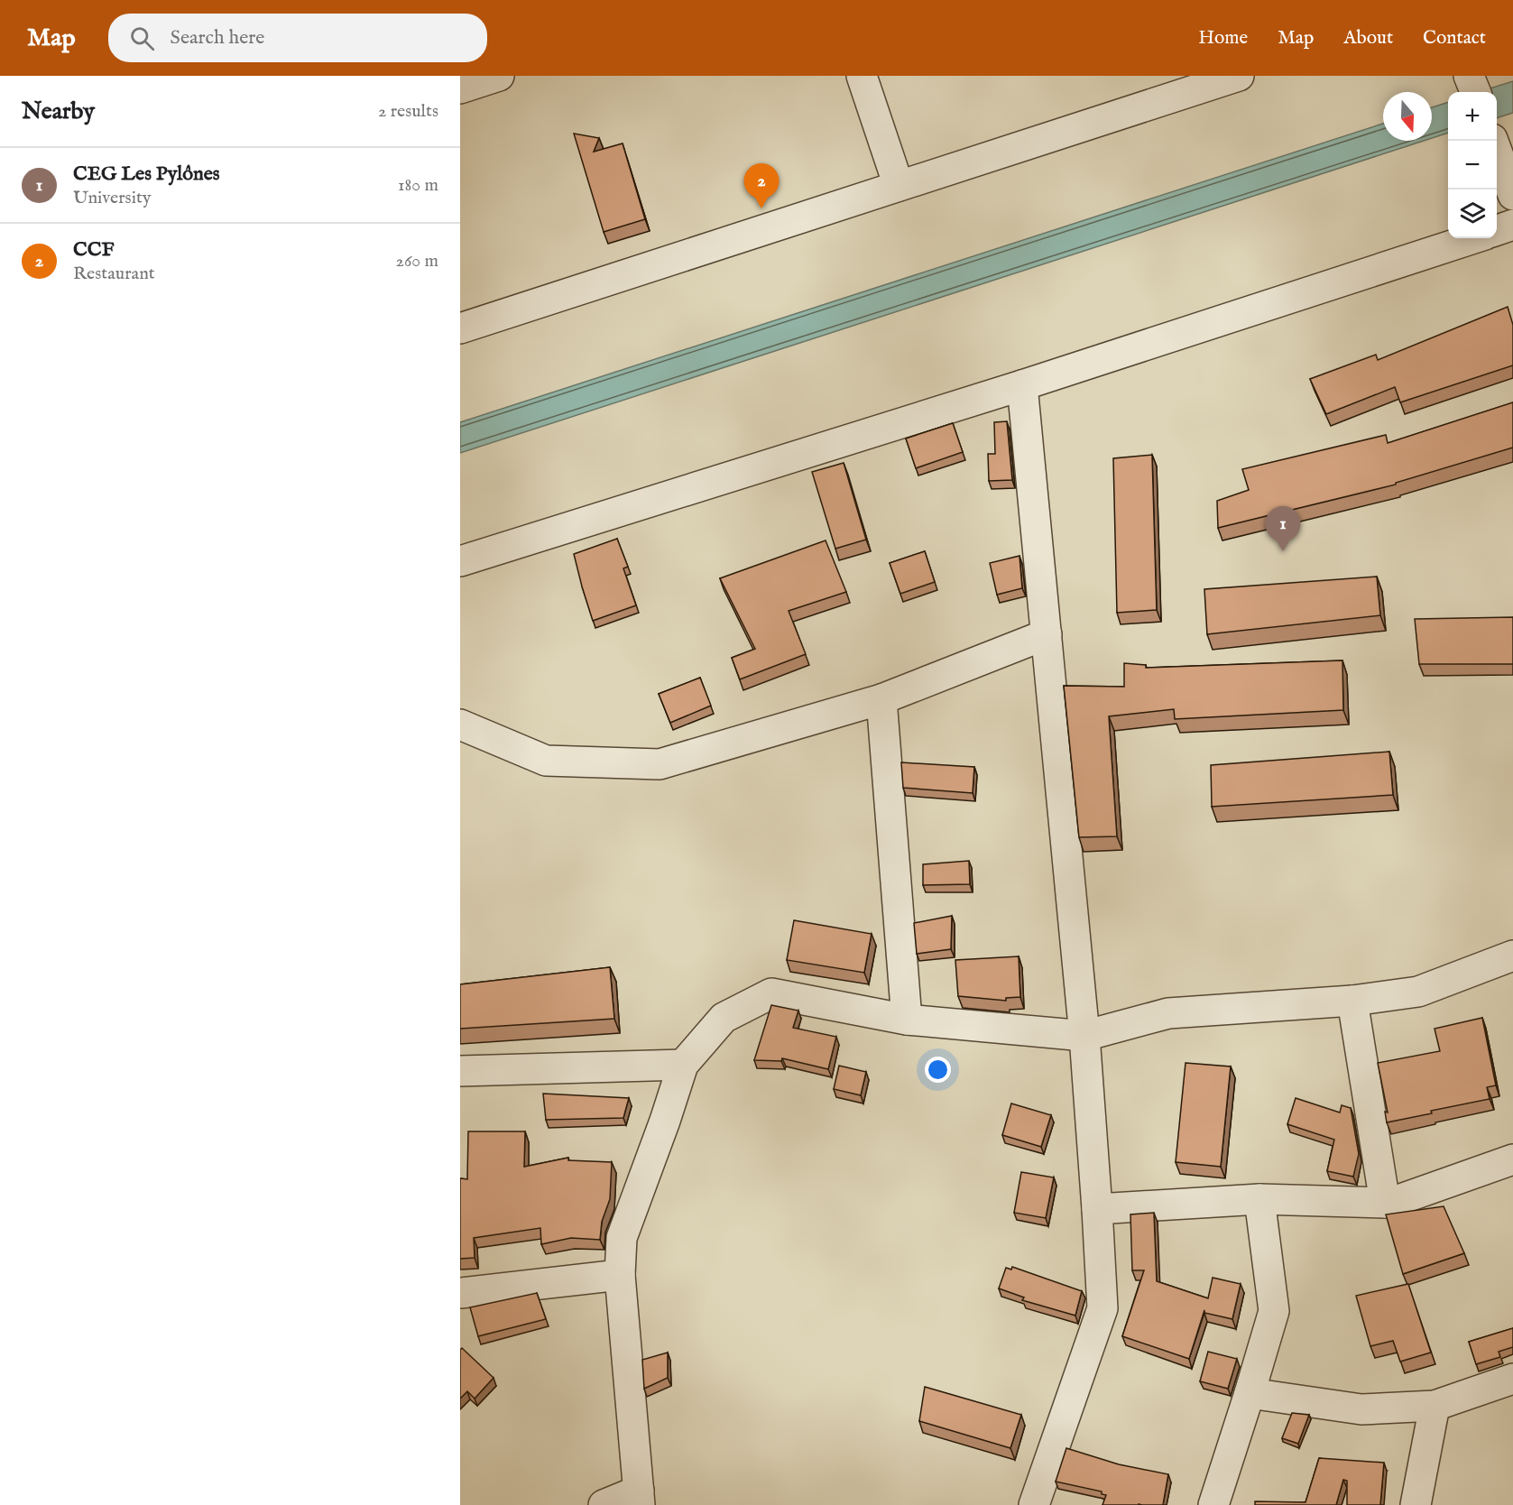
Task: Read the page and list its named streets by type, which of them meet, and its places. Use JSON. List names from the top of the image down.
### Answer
{
  "north": "bottom",
  "page": {
    "header": "Map",
    "search": "Search here",
    "nav": [
      "Home",
      "Map",
      "About",
      "Contact"
    ],
    "heading": ["Nearby", "2 results"],
    "map_buttons": ["+", "−"],
    "list": [
      {
        "mark": "1",
        "name": "CEG Les Pylônes",
        "note": "University",
        "value": "180 m"
      },
      {
        "mark": "2",
        "name": "CCF",
        "note": "Restaurant",
        "value": "260 m"
      }
    ],
    "pins": ["2", "1"]
  }
}
